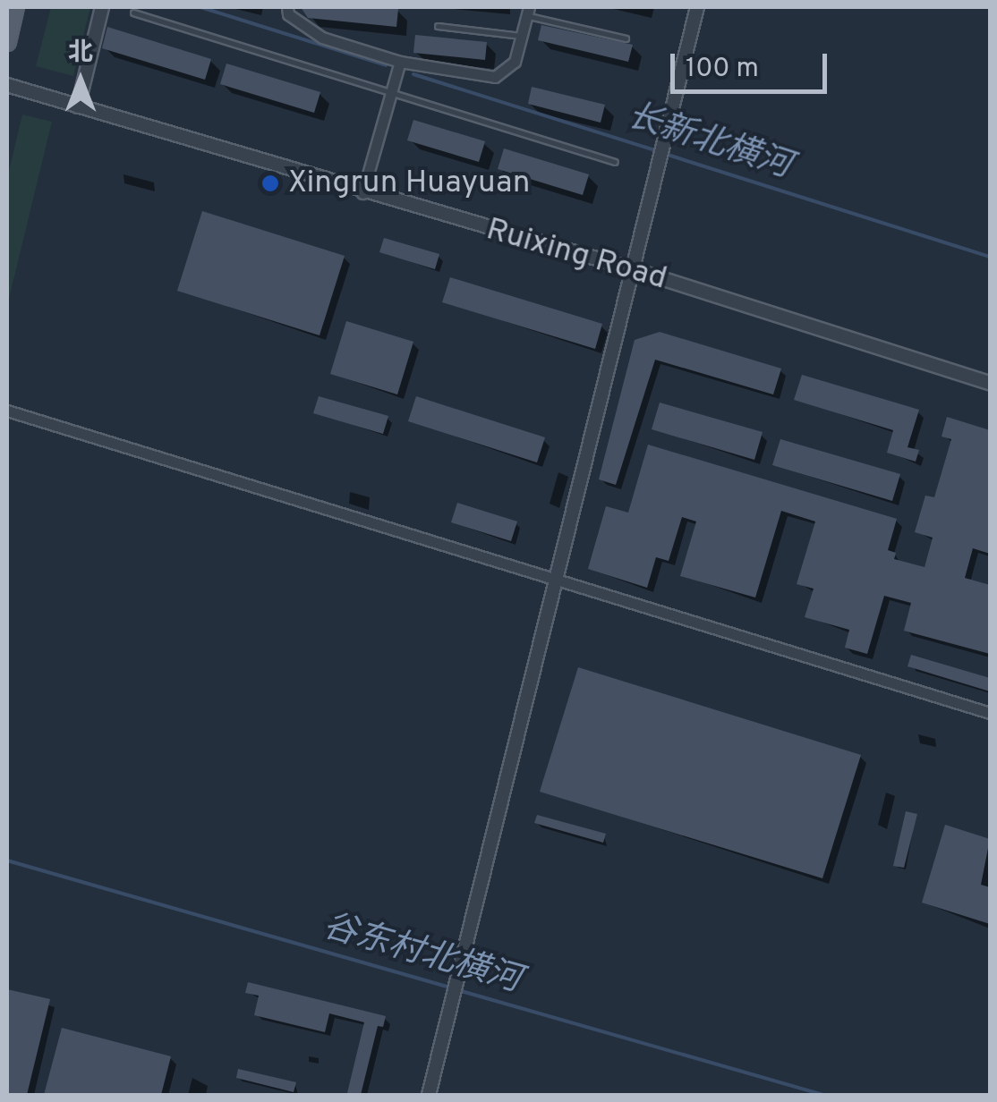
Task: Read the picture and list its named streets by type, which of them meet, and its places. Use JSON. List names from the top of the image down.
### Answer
{
  "streets": {
    "street": ["Ruixing Road"]
  },
  "water": ["长新北横河", "谷东村北横河"],
  "places": ["Xingrun Huayuan"],
  "scale_bar": "100 m",
  "north": "top"
}
